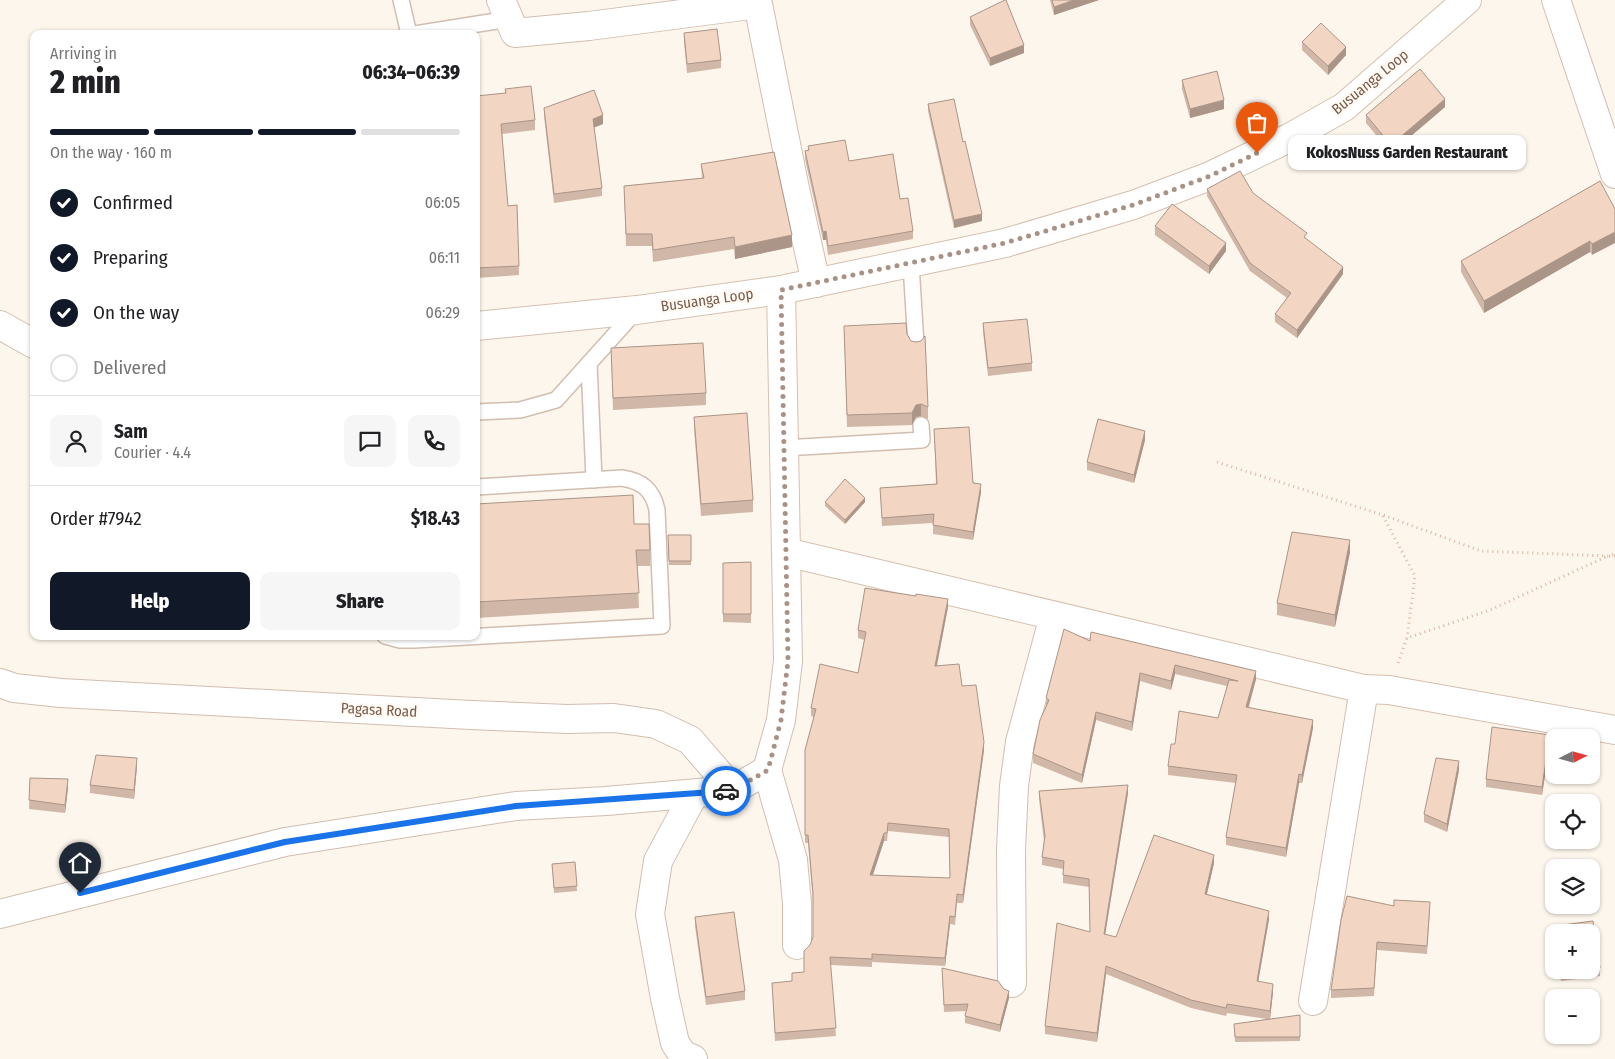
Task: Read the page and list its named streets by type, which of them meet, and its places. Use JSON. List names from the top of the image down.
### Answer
{
  "streets": {
    "street": ["Busuanga Loop", "Pagasa Road"]
  },
  "places": ["KokosNuss Garden Restaurant"],
  "north": "right",
  "page": {
    "heading": ["2 min", "Arriving in", "06:34–06:39"],
    "panel": [
      "Sam",
      "Courier · 4.4",
      "Order #7942",
      "$18.43"
    ],
    "bar": "On the way · 160 m",
    "bubble": "KokosNuss Garden Restaurant",
    "list": [
      ["Confirmed", "06:05"],
      ["Preparing", "06:11"],
      ["On the way", "06:29"],
      "Delivered"
    ],
    "buttons": ["Help", "Share"],
    "map_buttons": ["+", "−"]
  }
}
